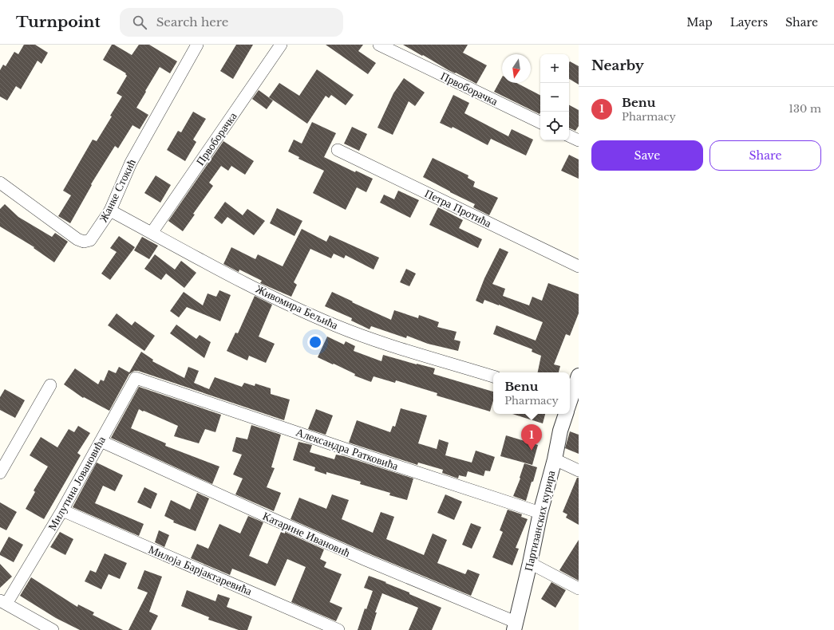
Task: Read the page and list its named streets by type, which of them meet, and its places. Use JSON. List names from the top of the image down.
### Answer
{
  "streets": {
    "street": [
      "Првоборачка",
      "Жанке Стокић",
      "Петра Протића",
      "Живомира Бељића",
      "Александра Ратковића",
      "Милутина Јовановића",
      "Партизанских курира",
      "Катарине Ивановић",
      "Милоја Барјактаревића"
    ]
  },
  "crossings": [
    ["Првоборачка", "Живомира Бељића"],
    ["Жанке Стокић", "Живомира Бељића"],
    ["Александра Ратковића", "Милутина Јовановића"],
    ["Александра Ратковића", "Партизанских курира"],
    ["Милутина Јовановића", "Катарине Ивановић"],
    ["Милутина Јовановића", "Милоја Барјактаревића"],
    ["Партизанских курира", "Катарине Ивановић"]
  ],
  "north": "bottom",
  "page": {
    "header": "Turnpoint",
    "search": "Search here",
    "nav": ["Map", "Layers", "Share"],
    "heading": "Nearby",
    "map_buttons": ["+", "−"],
    "list": [
      {
        "mark": "1",
        "name": "Benu",
        "note": "Pharmacy",
        "value": "130 m"
      }
    ],
    "buttons": ["Save", "Share"],
    "popup": ["Benu", "Pharmacy"],
    "pins": "1"
  }
}
